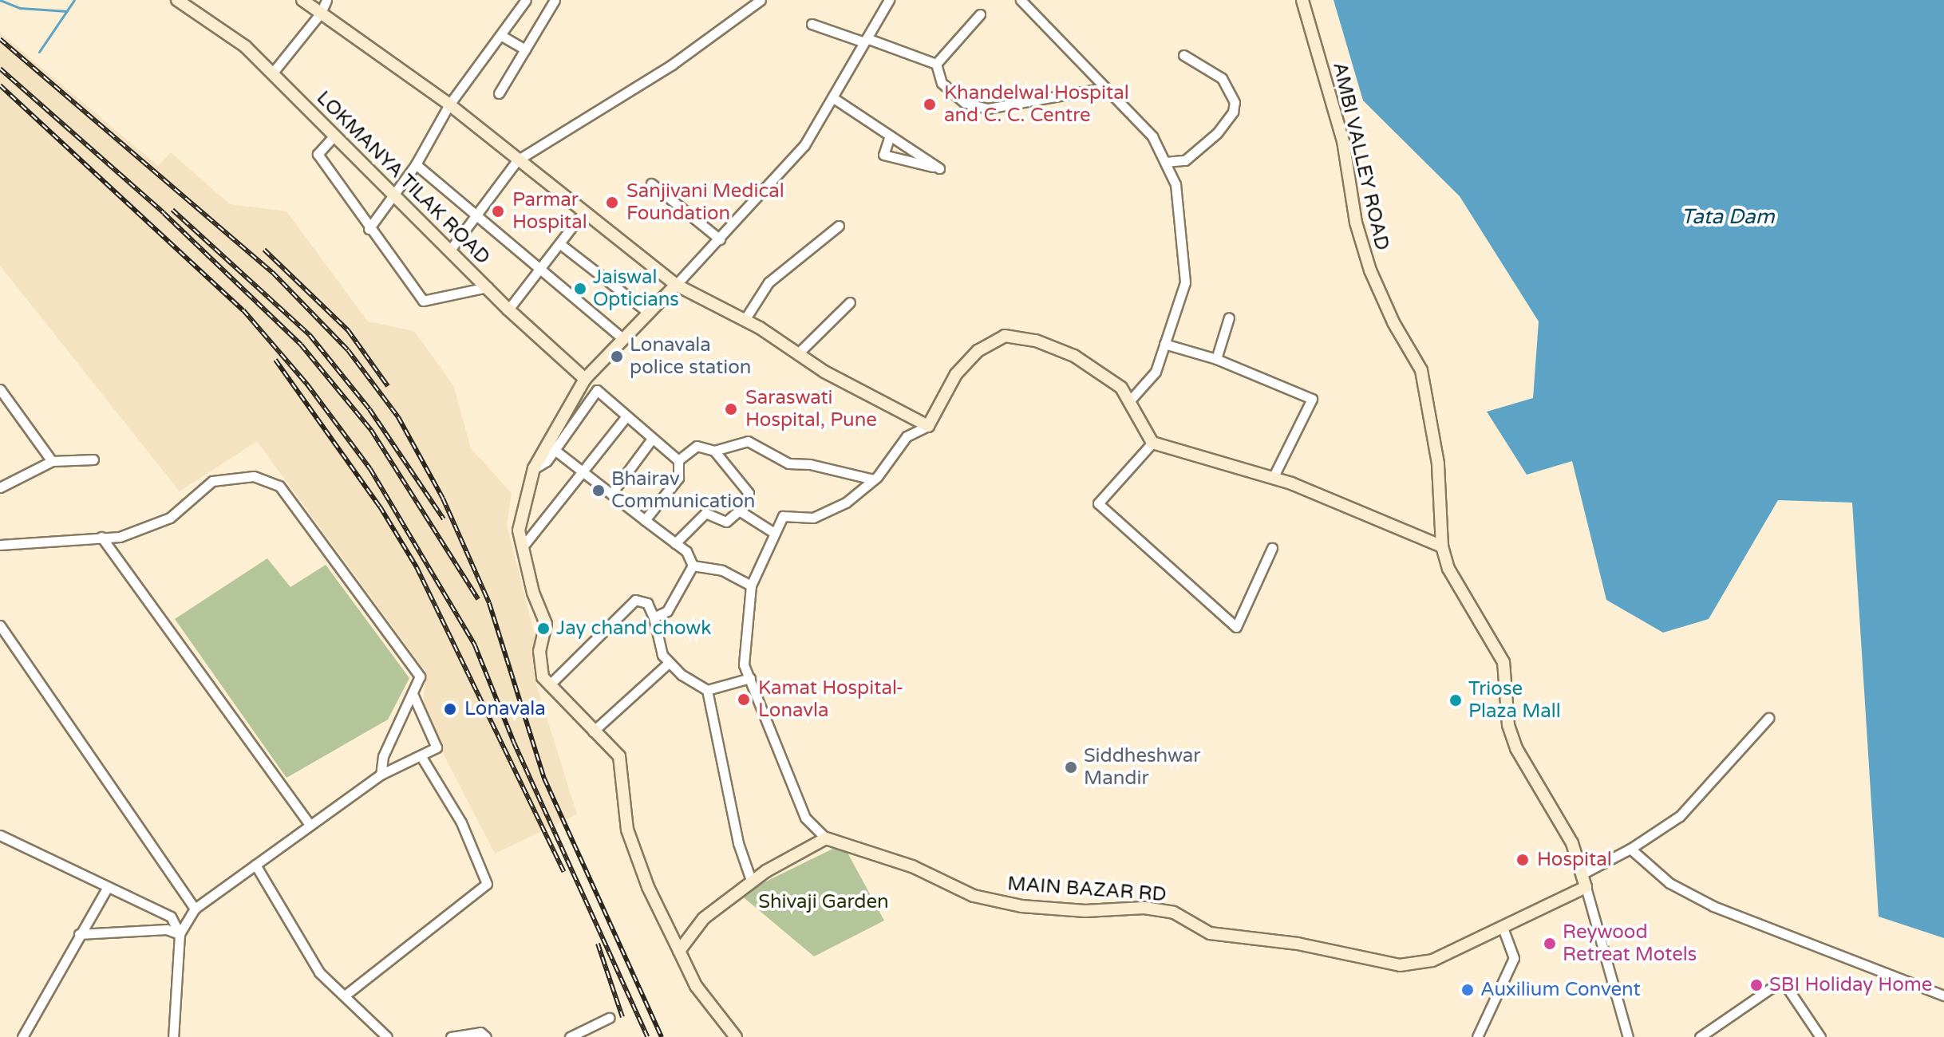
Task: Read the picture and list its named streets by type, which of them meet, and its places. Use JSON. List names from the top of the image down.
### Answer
{
  "streets": {
    "main road": ["AMBI VALLEY ROAD", "LOKMANYA TILAK ROAD", "MAIN BAZAR RD"]
  },
  "crossings": [
    ["AMBI VALLEY ROAD", "MAIN BAZAR RD"]
  ],
  "water": ["Tata Dam"],
  "parks": ["Shivaji Garden"],
  "places": [
    "Khandelwal Hospital and C. C. Centre",
    "Sanjivani Medical Foundation",
    "Parmar Hospital",
    "Jaiswal Opticians",
    "Lonavala police station",
    "Saraswati Hospital, Pune",
    "Bhairav Communication",
    "Jay chand chowk",
    "Kamat Hospital- Lonavla",
    "Triose Plaza Mall",
    "Lonavala",
    "Siddheshwar Mandir",
    "Hospital",
    "Reywood Retreat Motels",
    "SBI Holiday Home",
    "Auxilium Convent"
  ]
}
